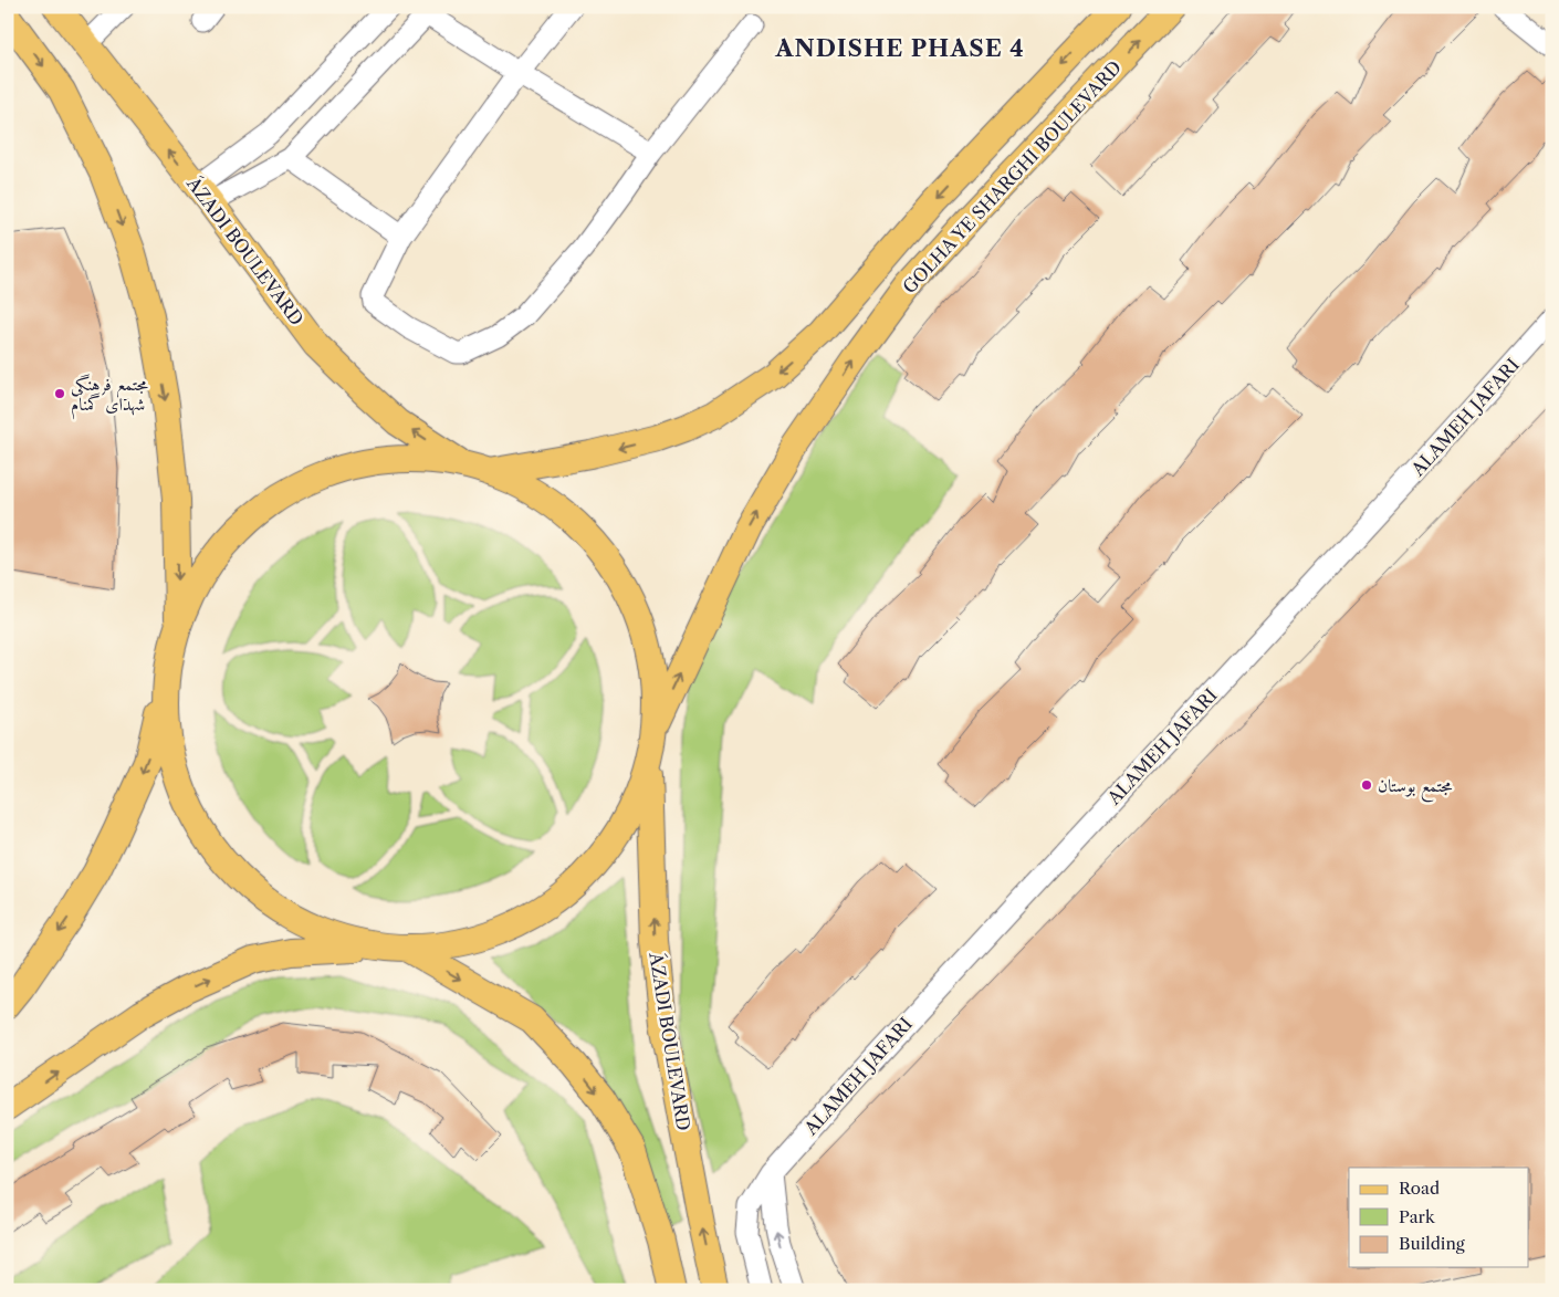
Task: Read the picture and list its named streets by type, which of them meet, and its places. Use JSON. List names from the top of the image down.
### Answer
{
  "streets": {
    "main road": ["GOLHA YE SHARGHI BOULEVARD", "َAZADI BOULEVARD"],
    "street": ["ALAMEH JAFARI"]
  },
  "crossings": [
    ["GOLHA YE SHARGHI BOULEVARD", "َAZADI BOULEVARD"]
  ],
  "districts": ["ANDISHE PHASE 4"],
  "places": ["مجتمع فرهنگی شهدای گمنام", "مجتمع بوستان"],
  "legend": ["Road", "Park", "Building"]
}
